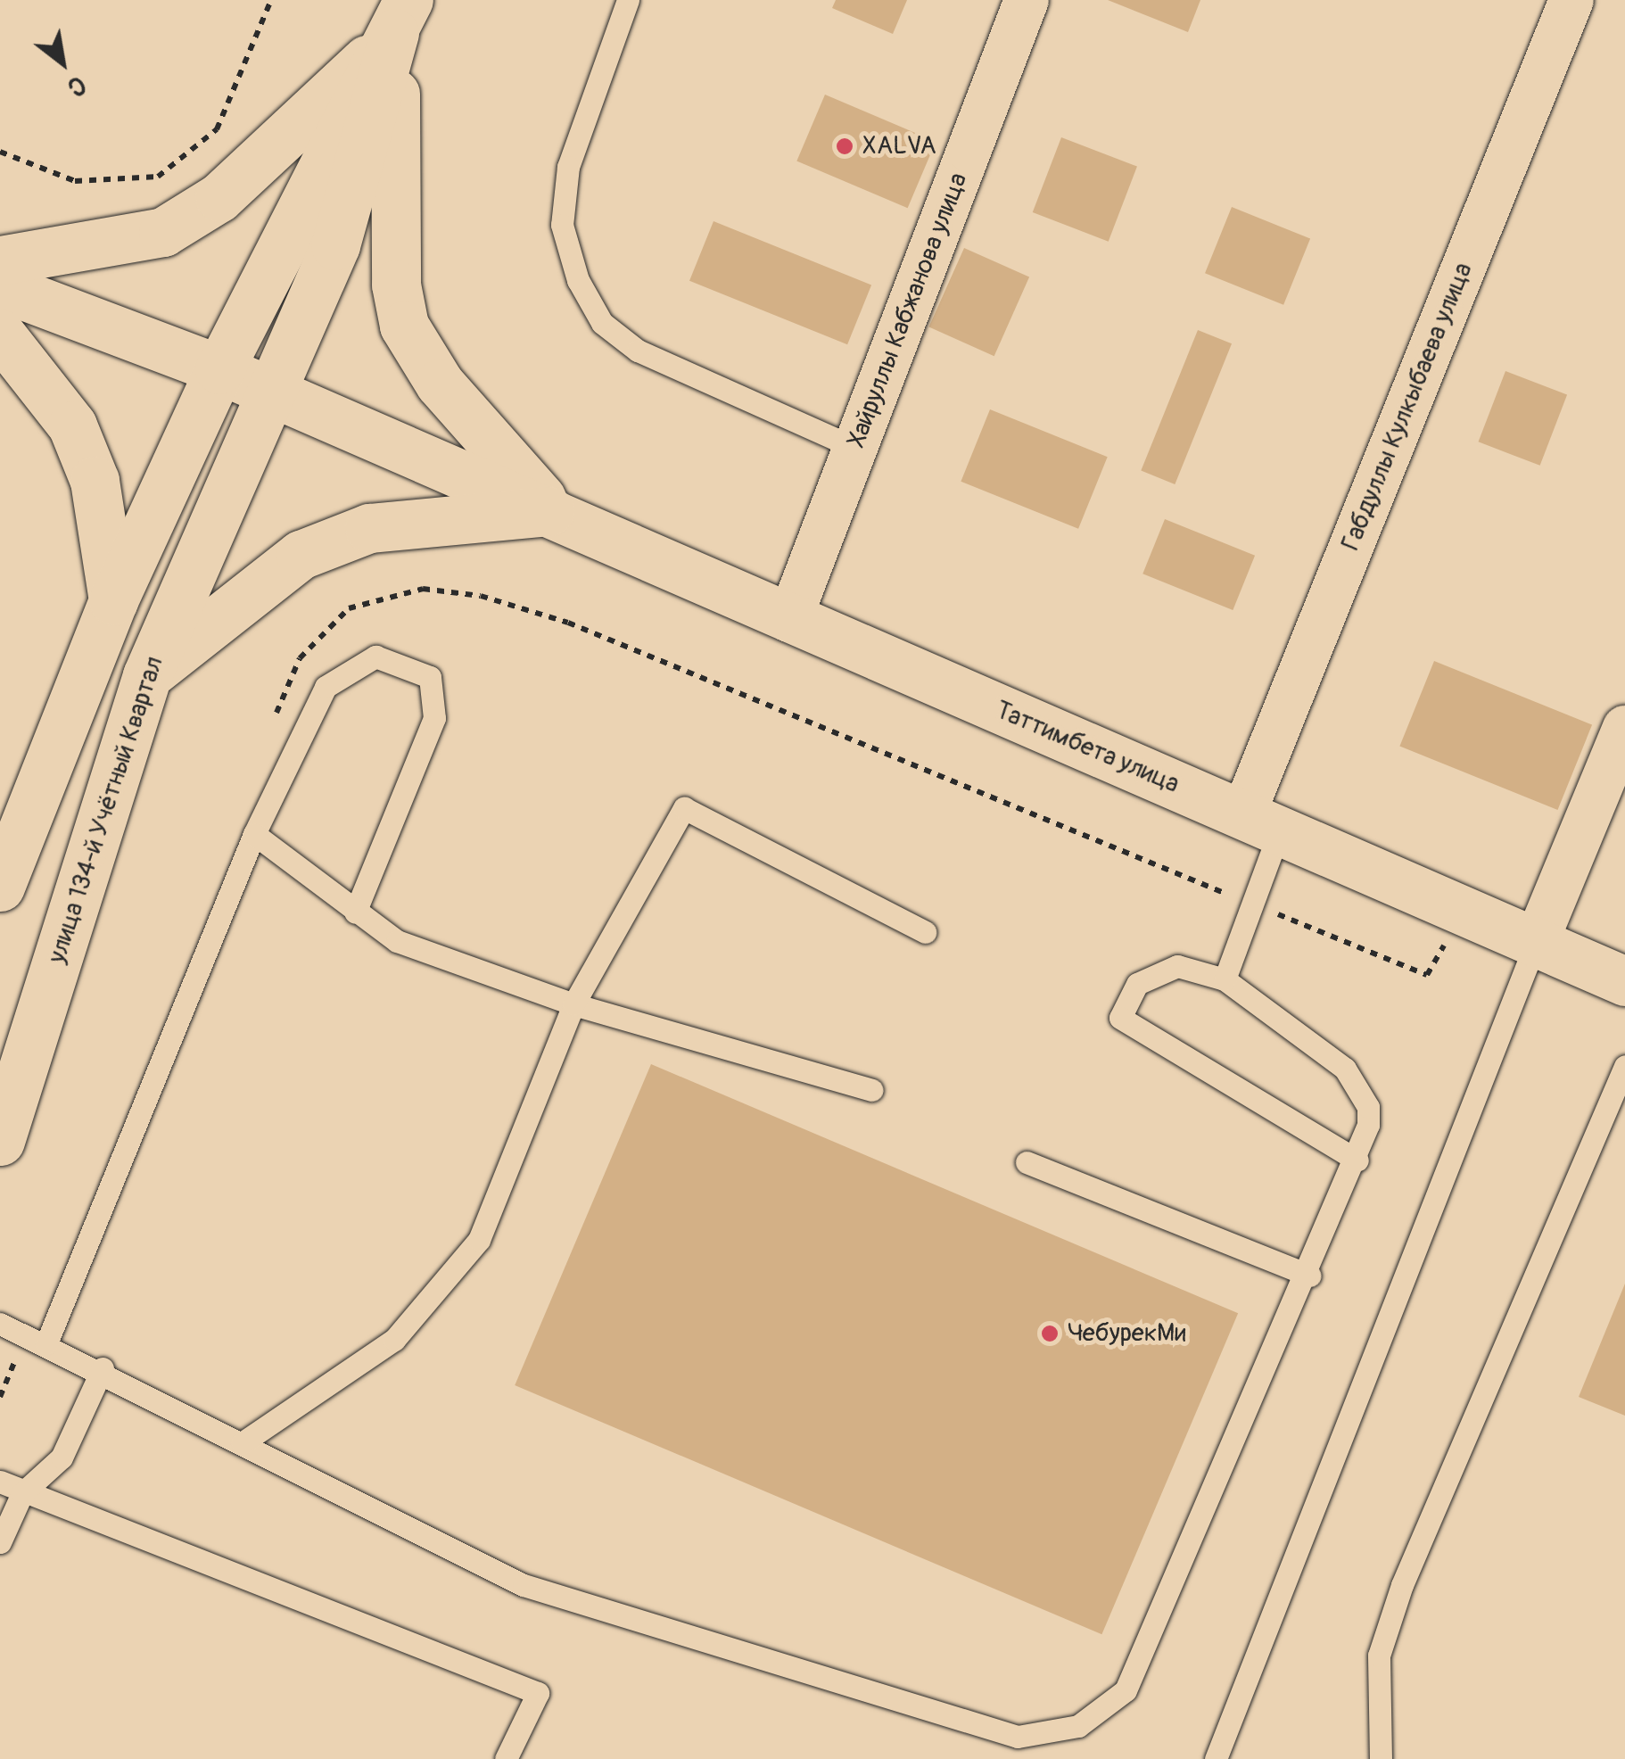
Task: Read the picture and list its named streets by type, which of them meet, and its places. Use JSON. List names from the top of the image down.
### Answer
{
  "streets": {
    "main road": ["Таттимбета улица", "улица 134-й Учётный Квартал"],
    "street": ["Хайруллы Кабжанова улица", "Габдуллы Кулкыбаева улица"]
  },
  "crossings": [
    ["Хайруллы Кабжанова улица", "Таттимбета улица"],
    ["Габдуллы Кулкыбаева улица", "Таттимбета улица"],
    ["Таттимбета улица", "улица 134-й Учётный Квартал"]
  ],
  "places": ["XALVA", "ЧебурекМи"],
  "north": "bottom right"
}
